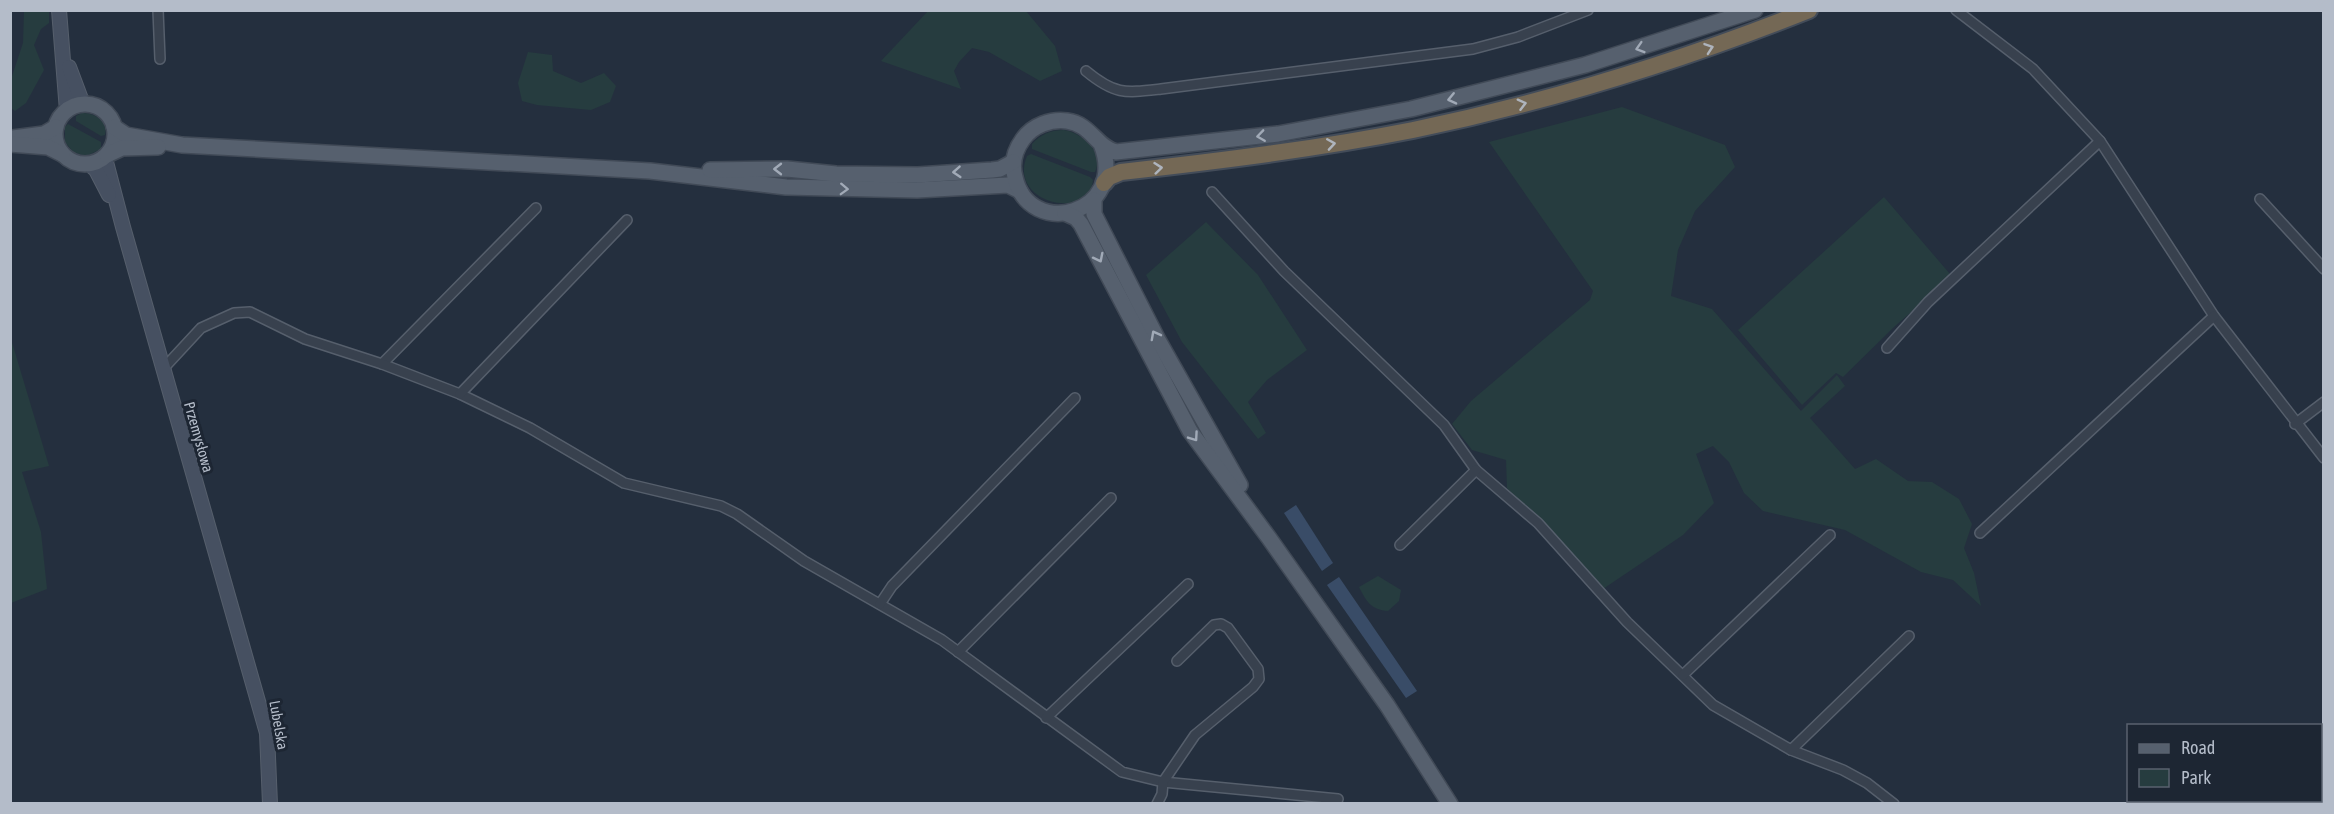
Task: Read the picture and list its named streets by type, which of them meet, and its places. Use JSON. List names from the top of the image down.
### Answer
{
  "streets": {
    "street": ["Przemysłowa", "Lubelska"]
  },
  "crossings": [
    ["Przemysłowa", "Lubelska"]
  ],
  "legend": ["Road", "Park"]
}
